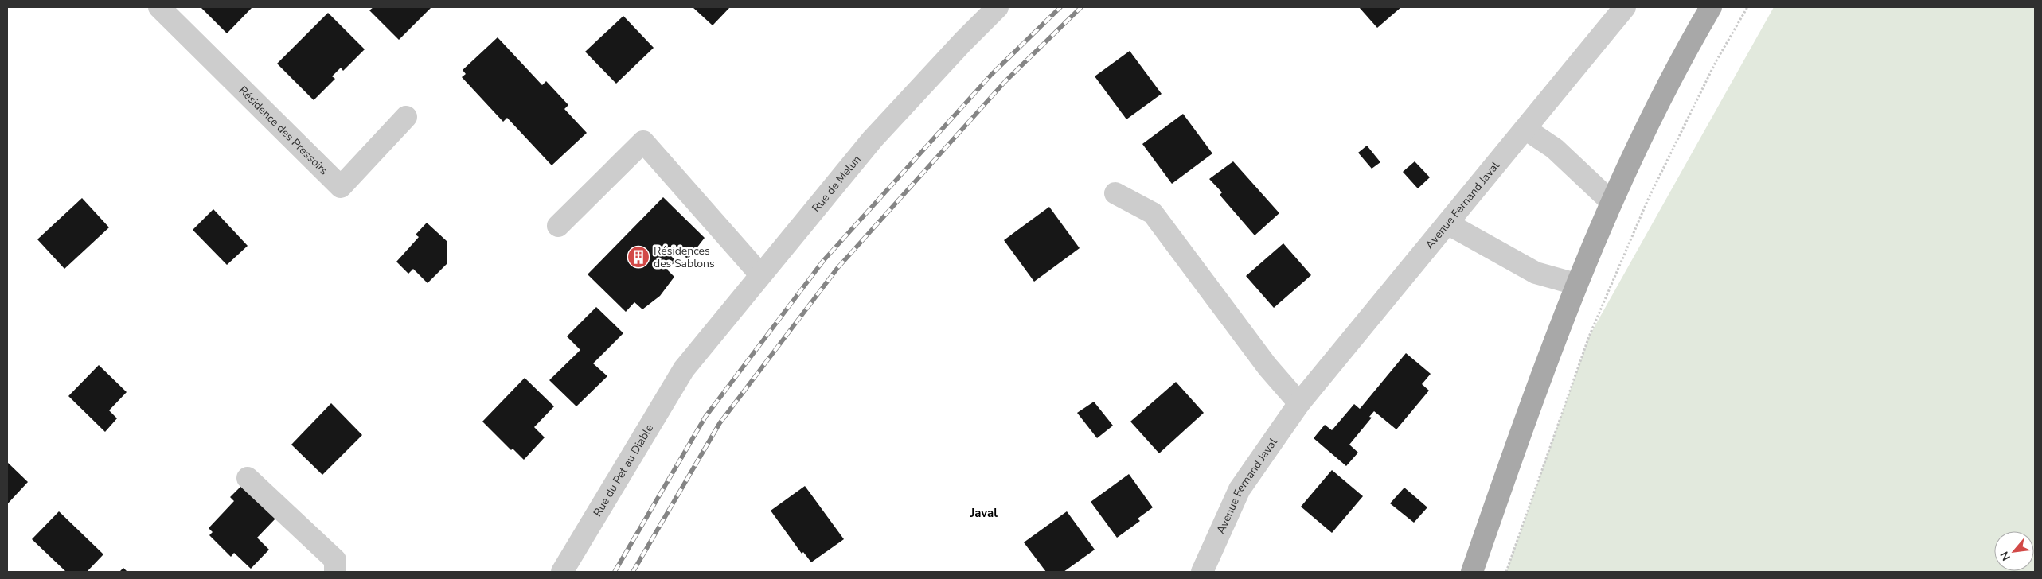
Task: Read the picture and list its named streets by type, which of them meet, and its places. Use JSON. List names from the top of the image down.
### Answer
{
  "streets": {
    "street": [
      "Résidence des Pressoirs",
      "Rue de Melun",
      "Avenue Fernand Javal",
      "Rue du Pet au Diable"
    ]
  },
  "crossings": [
    ["Rue de Melun", "Rue du Pet au Diable"]
  ],
  "districts": ["Javal"],
  "places": {
    "building": ["Résidences des Sablons"]
  },
  "north": "bottom left"
}
